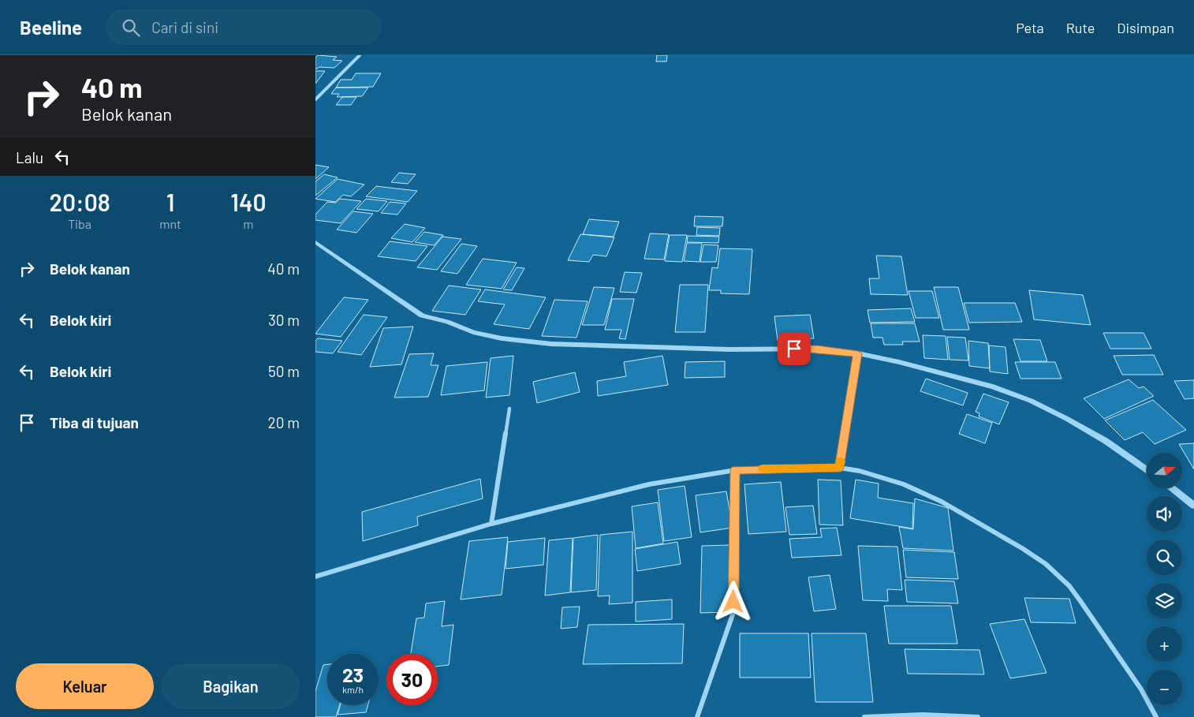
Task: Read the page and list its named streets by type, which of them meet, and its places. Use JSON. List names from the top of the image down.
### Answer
{
  "north": "right",
  "page": {
    "header": "Beeline",
    "search": "Cari di sini",
    "nav": ["Peta", "Rute", "Disimpan"],
    "turn": ["40 m", "Belok kanan"],
    "then": "Lalu",
    "eta": [
      "20:08",
      "Tiba",
      "1",
      "mnt",
      "140",
      "m"
    ],
    "list": [
      {
        "name": "Belok kanan",
        "value": "40 m"
      },
      {
        "name": "Belok kiri",
        "value": "30 m"
      },
      {
        "name": "Belok kiri",
        "value": "50 m"
      },
      {
        "name": "Tiba di tujuan",
        "value": "20 m"
      }
    ],
    "map_buttons": ["+", "−"],
    "speed": "23 km/h",
    "limit": "30",
    "buttons": ["Keluar", "Bagikan"]
  }
}
